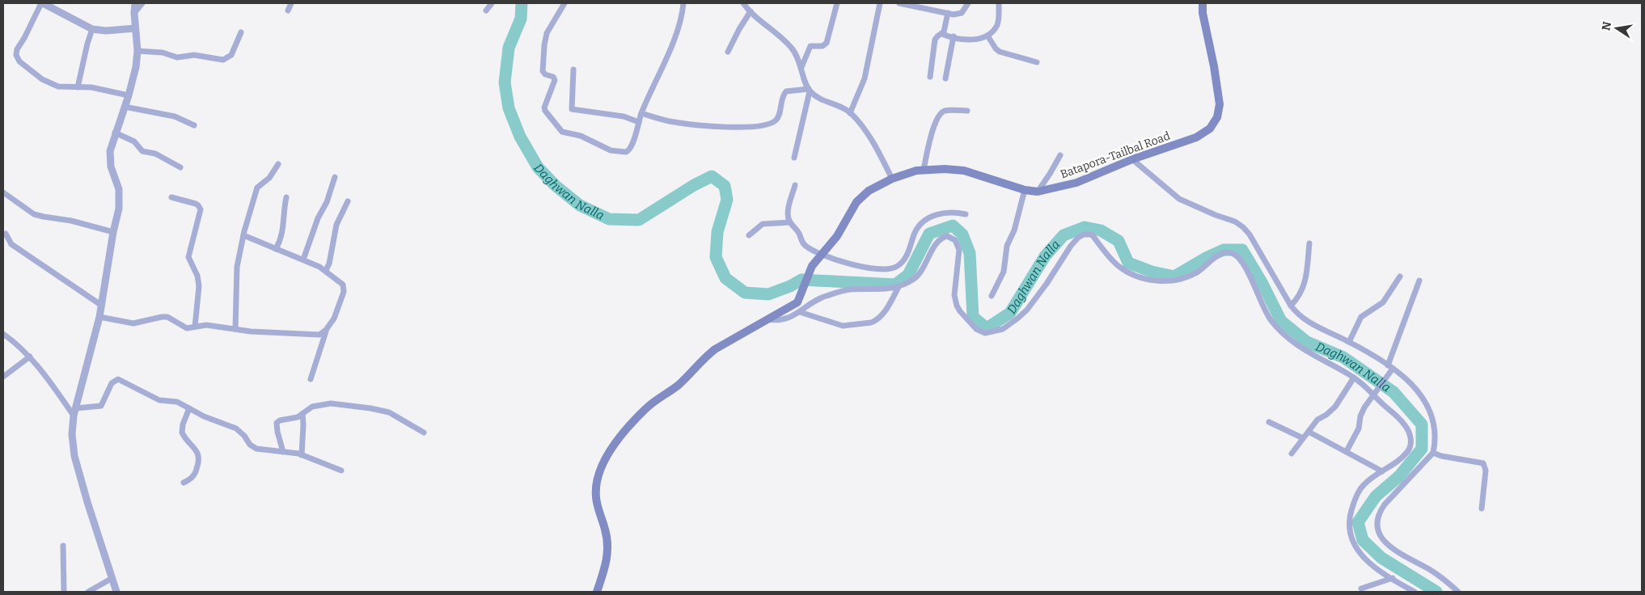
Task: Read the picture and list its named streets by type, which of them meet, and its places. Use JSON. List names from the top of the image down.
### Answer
{
  "streets": {
    "main road": ["Batapora-Tailbal Road"]
  },
  "water": ["Daghwan Nalla"],
  "north": "left"
}
